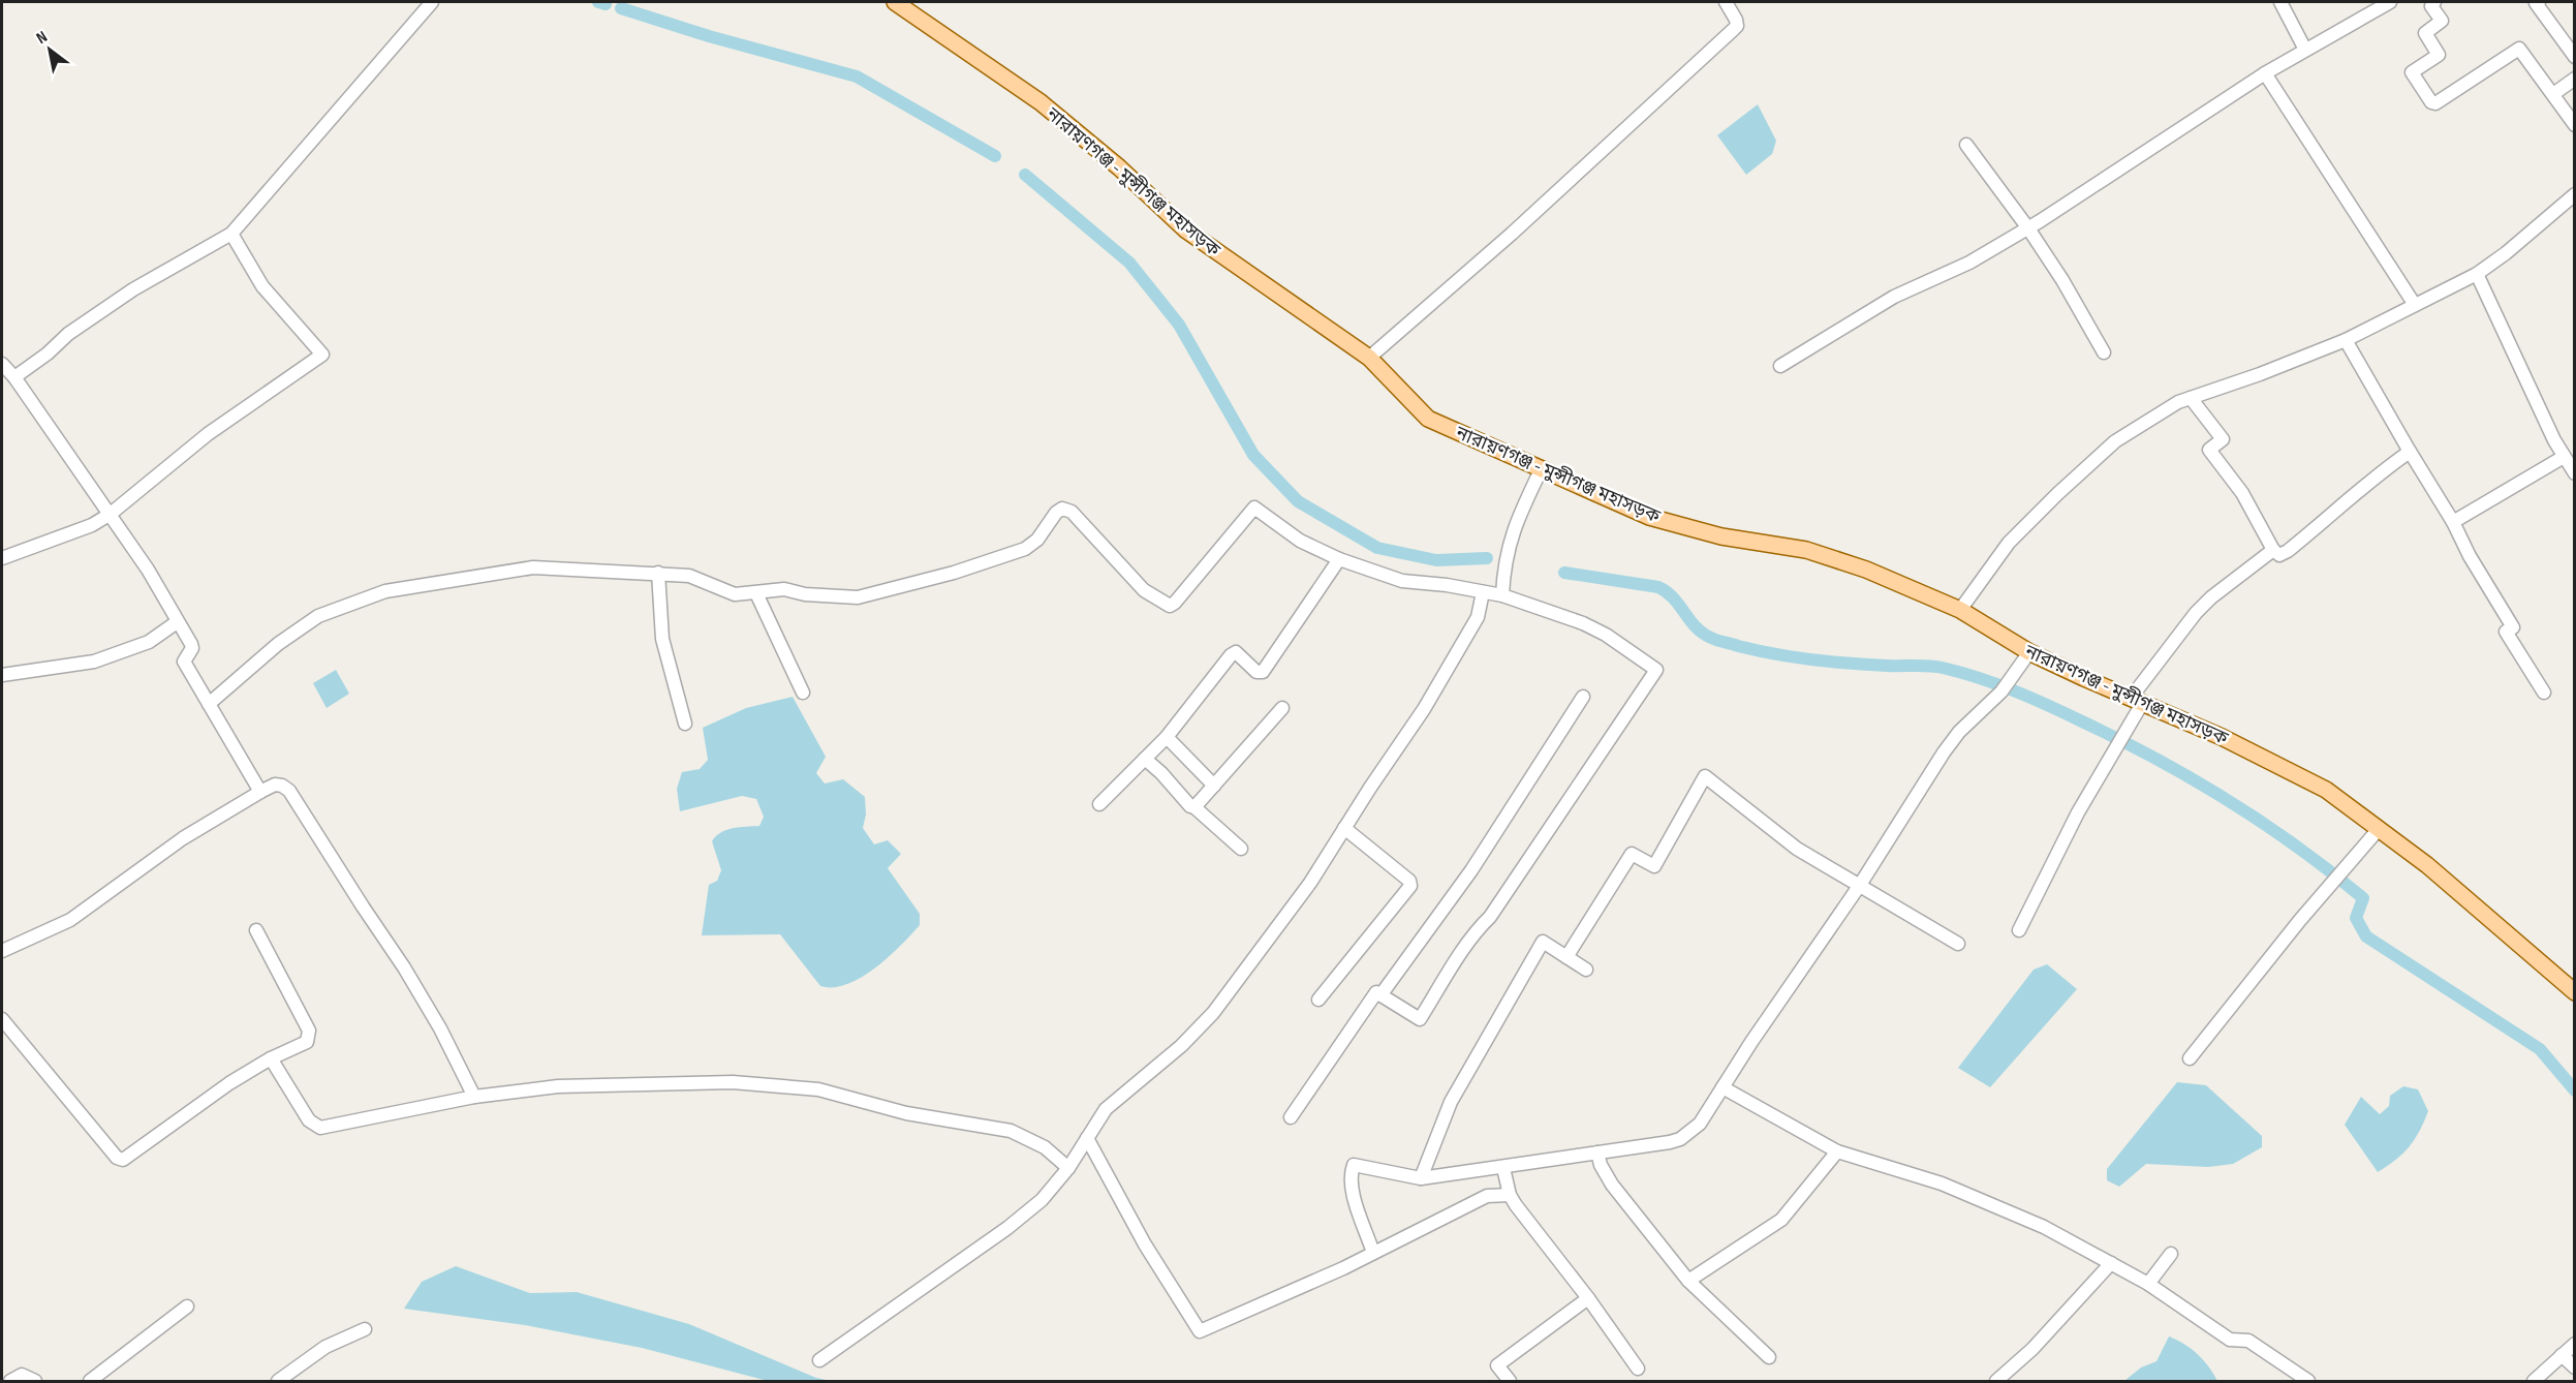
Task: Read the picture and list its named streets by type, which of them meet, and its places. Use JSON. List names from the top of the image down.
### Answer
{
  "streets": {
    "main road": ["নারায়ণগঞ্জ - মুন্সীগঞ্জ মহাসড়ক"]
  },
  "north": "top left"
}
